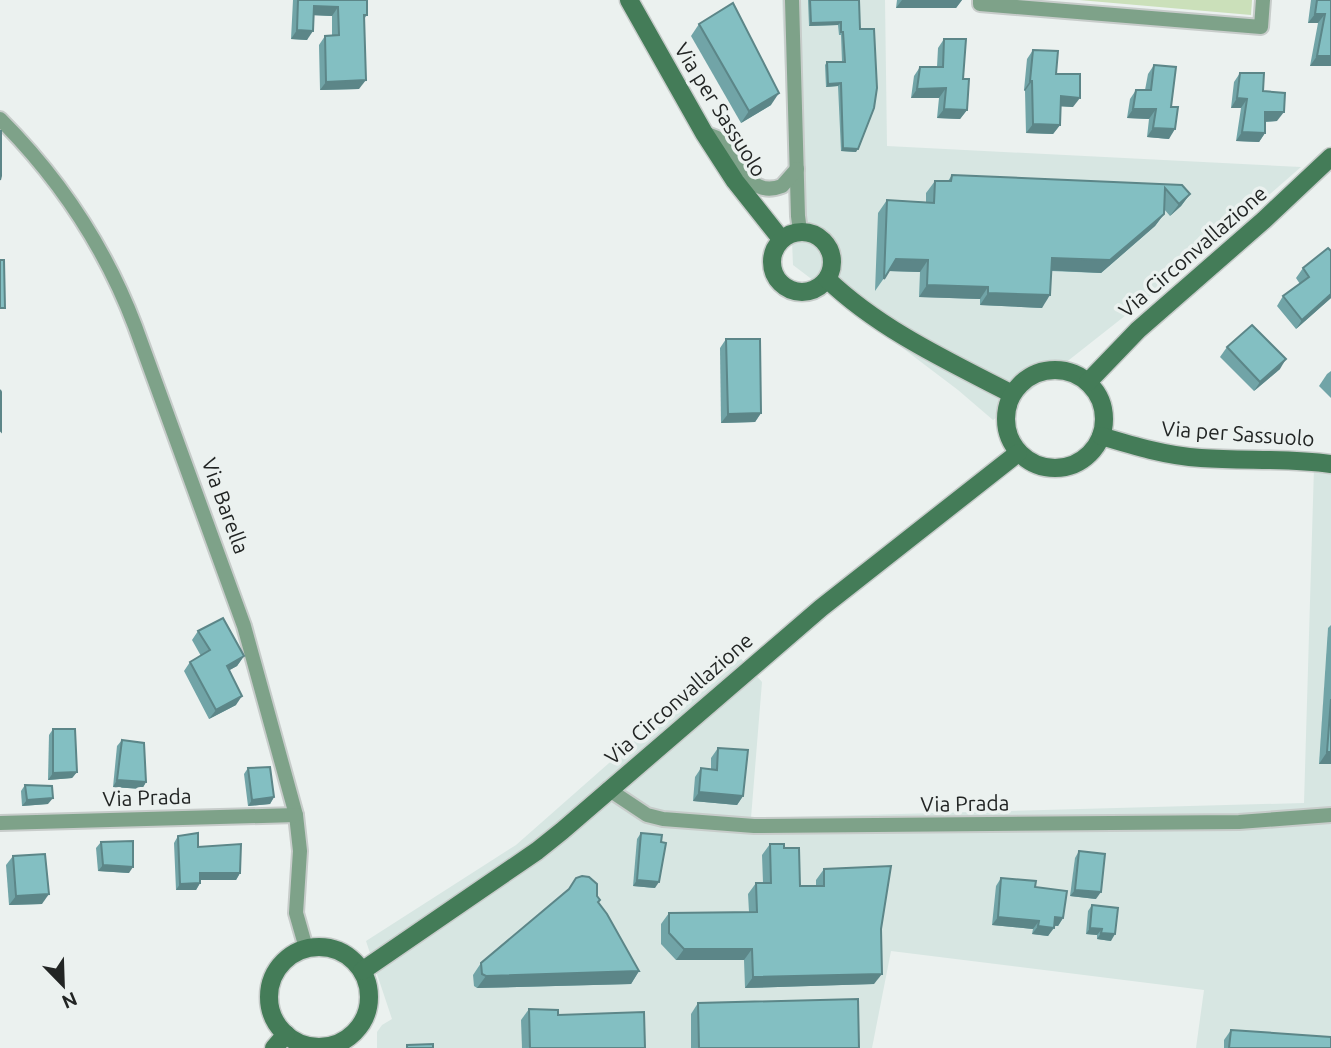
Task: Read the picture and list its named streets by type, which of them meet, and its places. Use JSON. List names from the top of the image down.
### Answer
{
  "streets": {
    "main road": ["Via per Sassuolo", "Via Circonvallazione"],
    "street": ["Via Barella", "Via Prada"]
  },
  "crossings": [
    ["Via per Sassuolo", "Via Circonvallazione"],
    ["Via Circonvallazione", "Via Barella"],
    ["Via Circonvallazione", "Via Prada"],
    ["Via Barella", "Via Prada"]
  ],
  "north": "bottom right"
}
